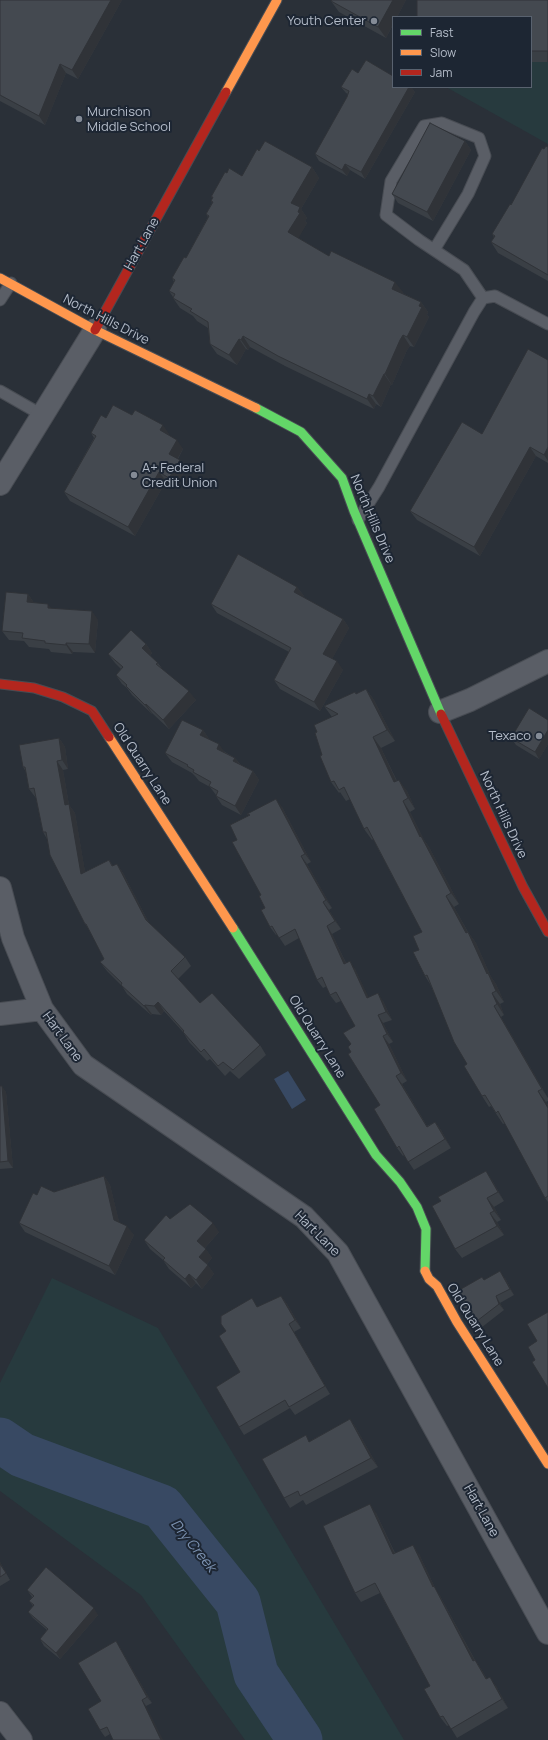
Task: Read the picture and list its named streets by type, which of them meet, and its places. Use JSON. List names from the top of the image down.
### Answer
{
  "streets": {
    "street": ["Hart Lane", "North Hills Drive", "Old Quarry Lane"]
  },
  "crossings": [
    ["Hart Lane", "North Hills Drive"]
  ],
  "water": ["Dry Creek"],
  "places": [
    "Youth Center",
    "Murchison Middle School",
    "A+ Federal Credit Union",
    "Texaco"
  ],
  "legend": ["Fast", "Slow", "Jam"]
}
